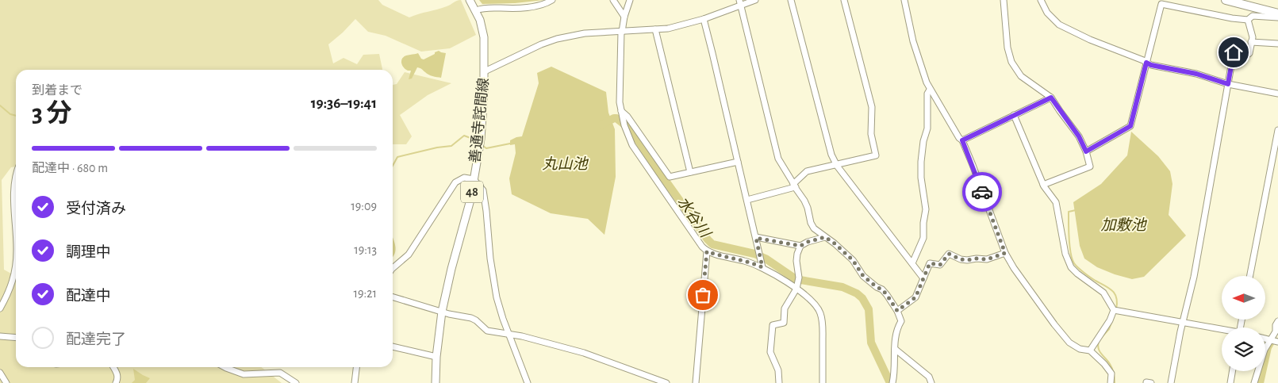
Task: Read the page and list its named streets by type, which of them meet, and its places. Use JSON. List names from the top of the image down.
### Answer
{
  "streets": {
    "main road": ["善通寺詫間線", "48"]
  },
  "water": ["丸山池", "水谷川", "加敷池"],
  "north": "left",
  "page": {
    "heading": ["3 分", "到着まで", "19:36–19:41"],
    "bar": "配達中 · 680 m",
    "list": [
      ["受付済み", "19:09"],
      ["調理中", "19:13"],
      ["配達中", "19:21"],
      "配達完了"
    ]
  }
}
